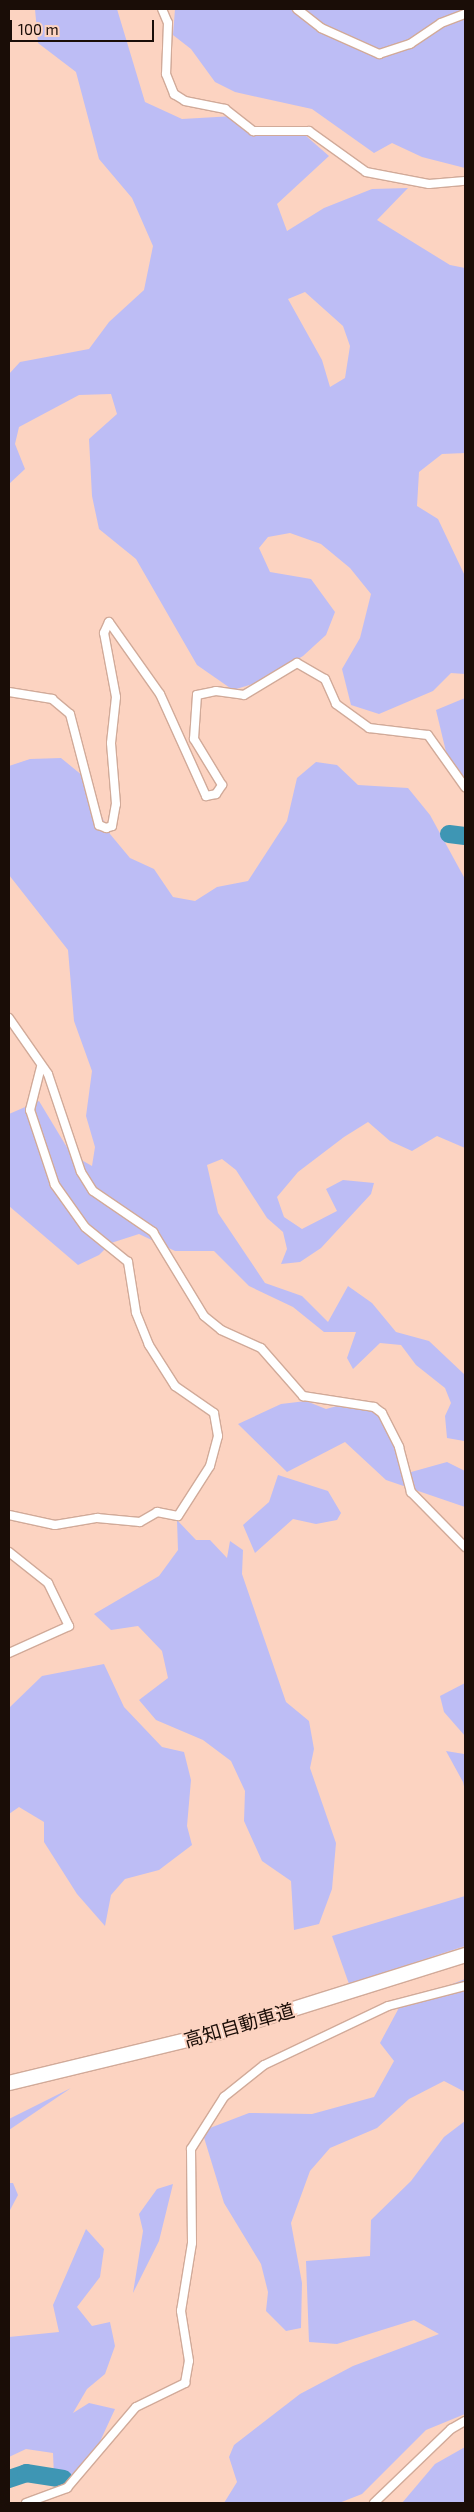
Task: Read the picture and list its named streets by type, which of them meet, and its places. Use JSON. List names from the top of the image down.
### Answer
{
  "streets": {
    "highway": ["高知自動車道"]
  },
  "scale_bar": "100 m"
}
